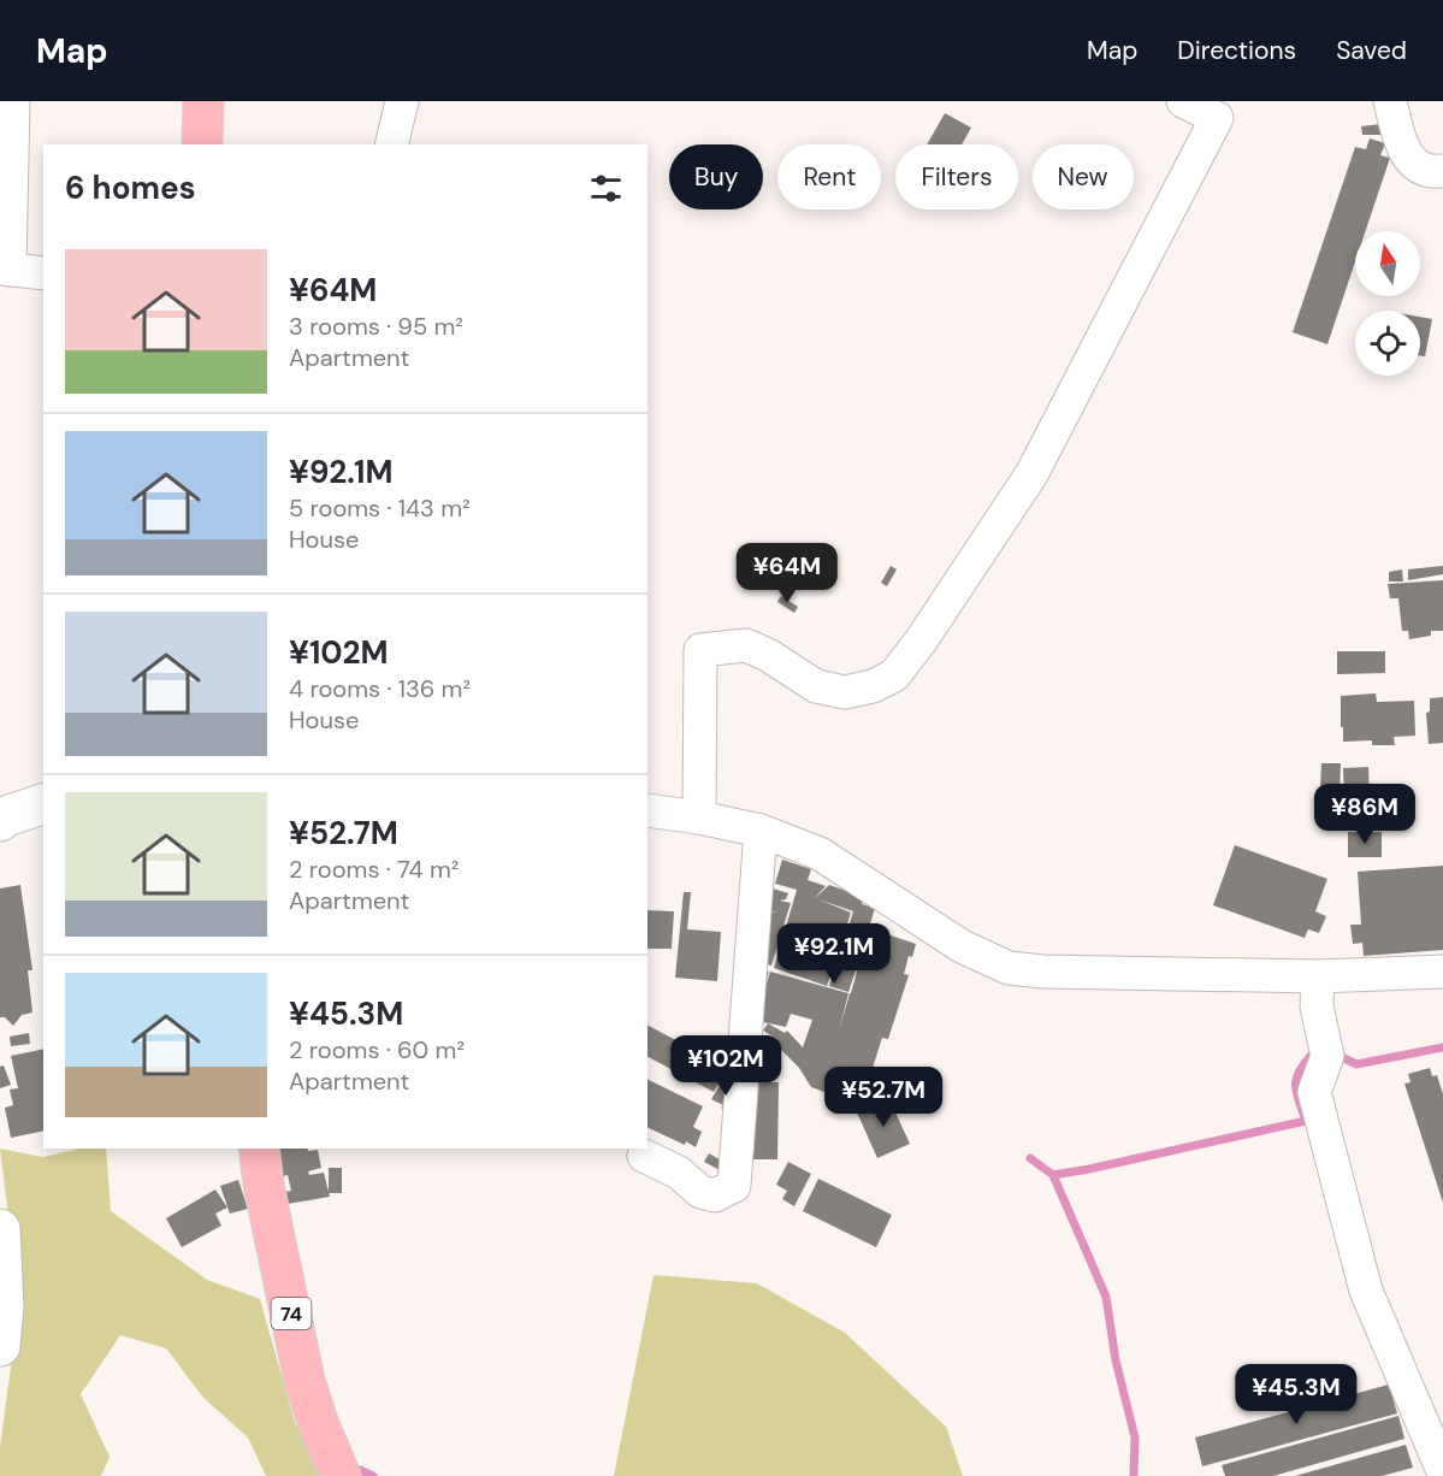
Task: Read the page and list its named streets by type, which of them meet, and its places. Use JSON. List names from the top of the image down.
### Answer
{
  "streets": {
    "main road": ["74"]
  },
  "north": "top",
  "page": {
    "header": "Map",
    "nav": ["Map", "Directions", "Saved"],
    "chip": [
      "Buy",
      "Rent",
      "Filters",
      "New"
    ],
    "heading": "6 homes",
    "list": [
      {
        "name": "¥64M",
        "note": "3 rooms · 95 m² · Apartment"
      },
      {
        "name": "¥92.1M",
        "note": "5 rooms · 143 m² · House"
      },
      {
        "name": "¥102M",
        "note": "4 rooms · 136 m² · House"
      },
      {
        "name": "¥52.7M",
        "note": "2 rooms · 74 m² · Apartment"
      },
      {
        "name": "¥45.3M",
        "note": "2 rooms · 60 m² · Apartment"
      }
    ],
    "price": [
      "¥64M",
      "¥86M",
      "¥92.1M",
      "¥102M",
      "¥52.7M",
      "¥45.3M"
    ]
  }
}
